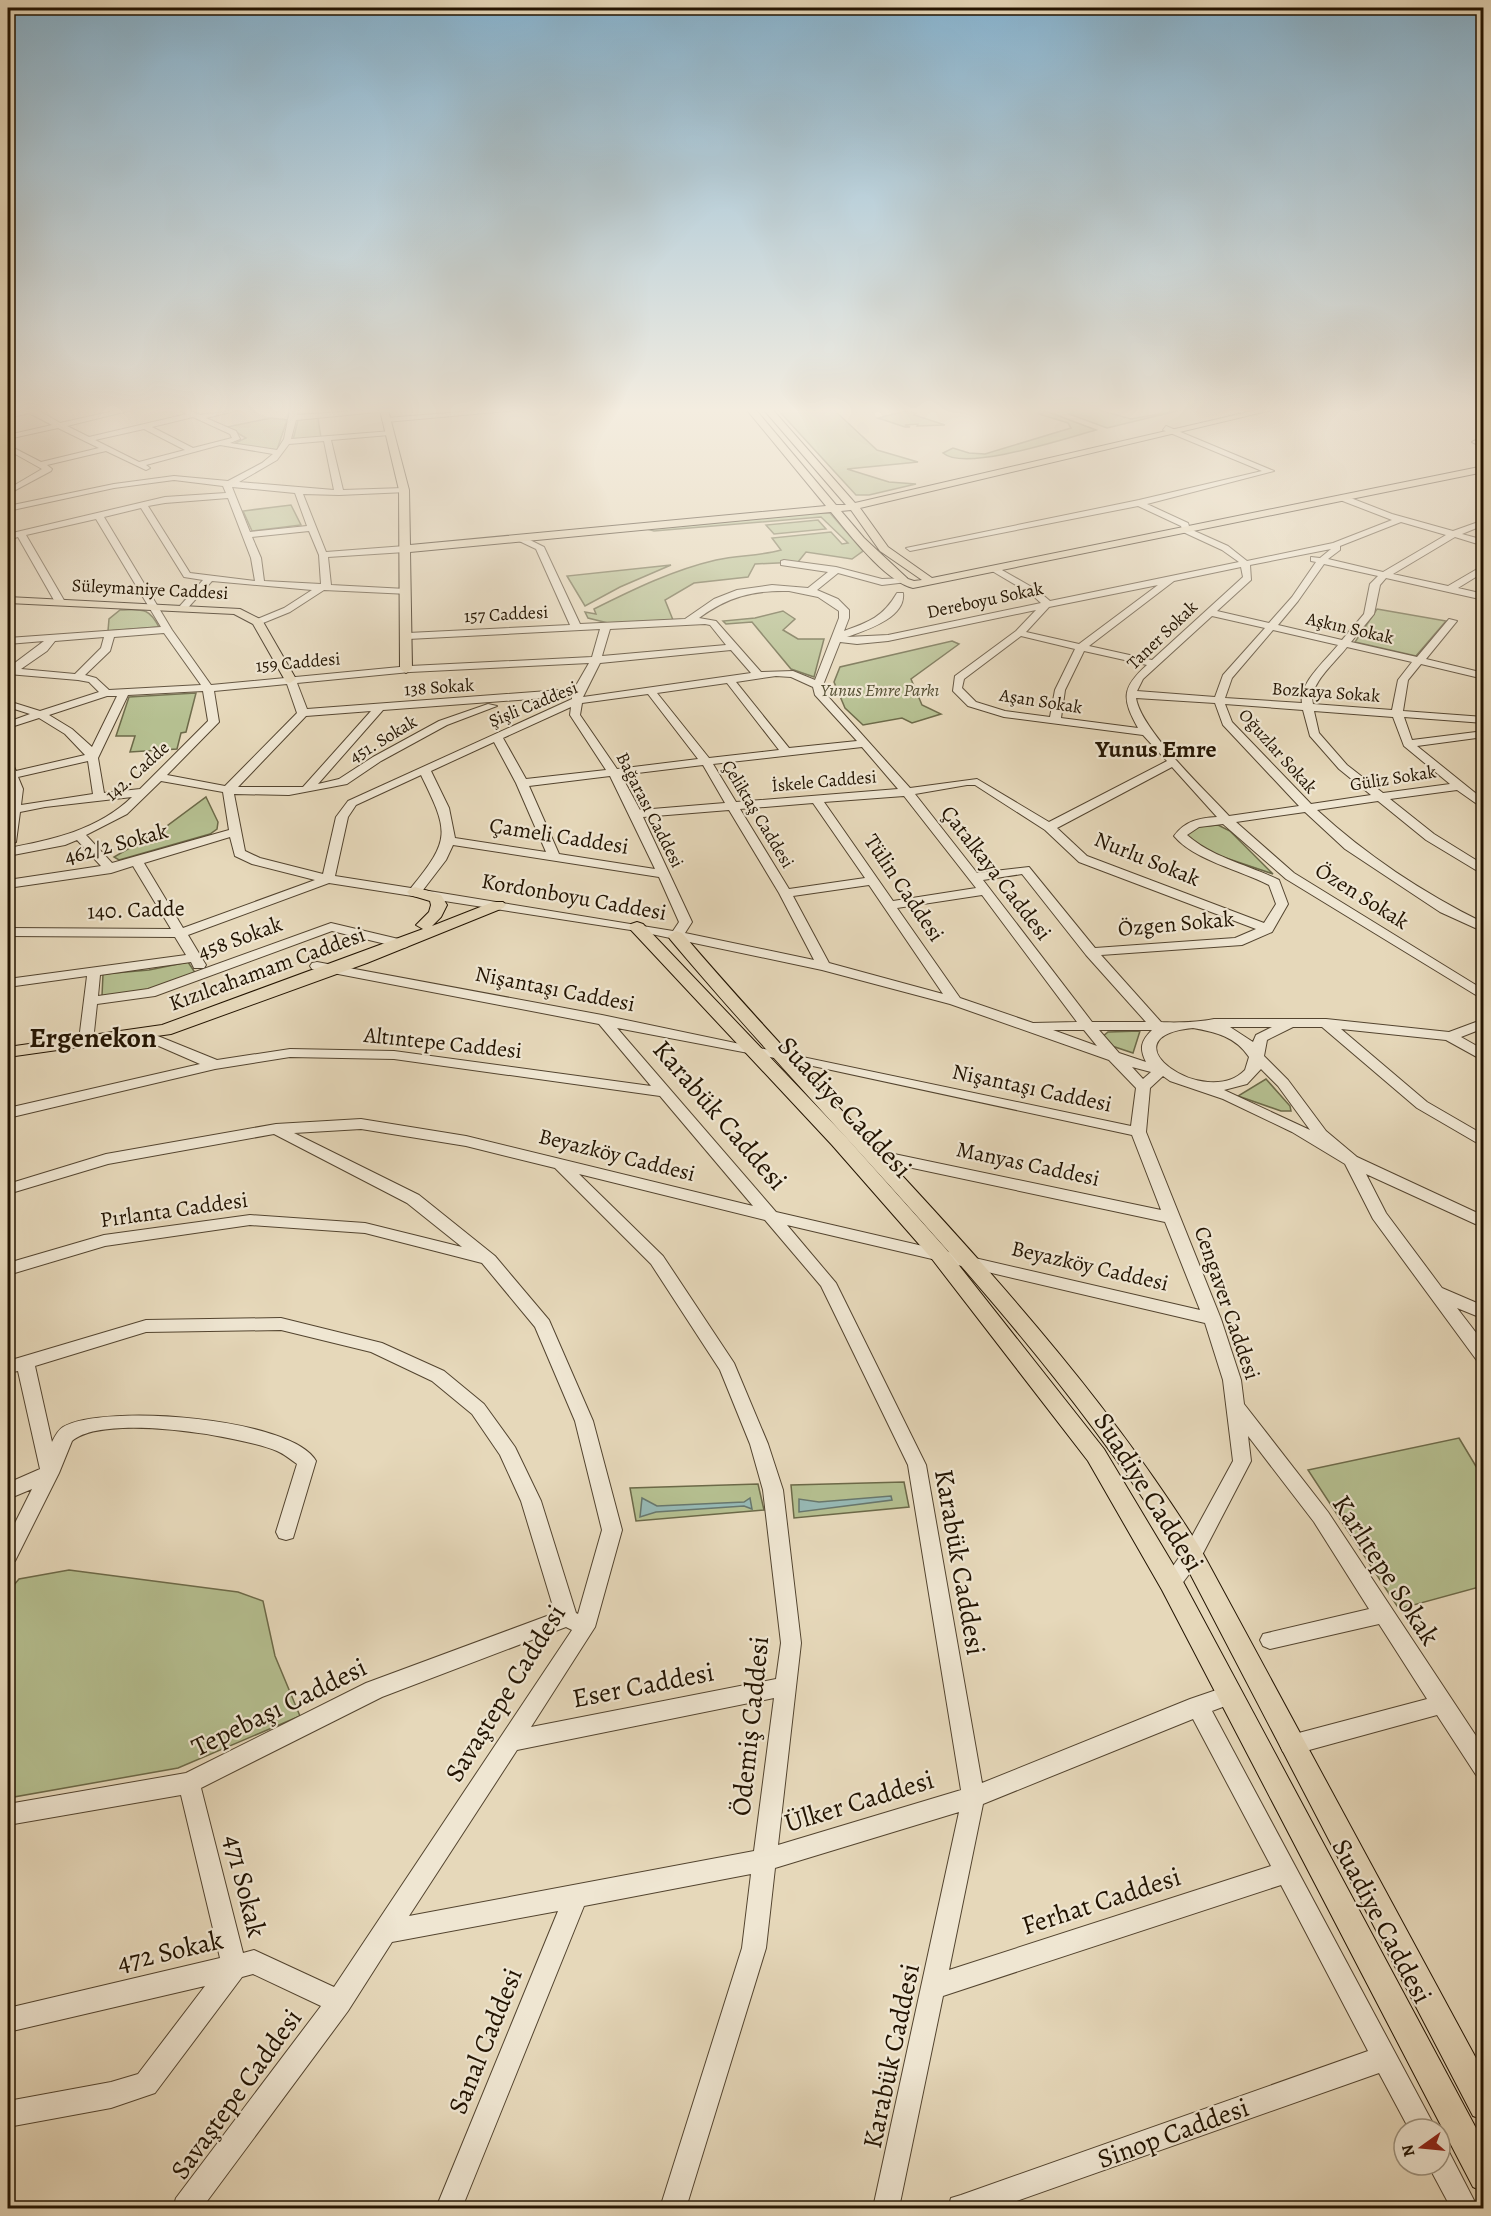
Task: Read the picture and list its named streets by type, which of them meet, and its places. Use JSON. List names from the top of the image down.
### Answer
{
  "streets": {
    "main road": ["Süleymaniye Caddesi", "Kızılcahamam Caddesi", "Suadiye Caddesi"],
    "street": [
      "Dereboyu Sokak",
      "157 Caddesi",
      "Aşkın Sokak",
      "Taner Sokak",
      "159 Caddesi",
      "138 Sokak",
      "Bozkaya Sokak",
      "Aşan Sokak",
      "Şişli Caddesi",
      "451. Sokak",
      "Oğuzlar Sokak",
      "142. Cadde",
      "Güliz Sokak",
      "İskele Caddesi",
      "Bağarası Caddesi",
      "Çeliktaş Caddesi",
      "Çameli Caddesi",
      "462/2 Sokak",
      "Nurlu Sokak",
      "Çatalkaya Caddesi",
      "Tülin Caddesi",
      "Özen Sokak",
      "Kordonboyu Caddesi",
      "140. Cadde",
      "Özgen Sokak",
      "458 Sokak",
      "Nişantaşı Caddesi",
      "Altıntepe Caddesi",
      "Karabük Caddesi",
      "Beyazköy Caddesi",
      "Manyas Caddesi",
      "Pırlanta Caddesi",
      "Cengaver Caddesi",
      "Karlıtepe Sokak",
      "Eser Caddesi",
      "Savaştepe Caddesi",
      "Tepebaşı Caddesi",
      "Ödemiş Caddesi",
      "Ülker Caddesi",
      "471 Sokak",
      "Ferhat Caddesi",
      "472 Sokak",
      "Sanal Caddesi",
      "Sinop Caddesi"
    ]
  },
  "crossings": [
    ["Dereboyu Sokak", "Taner Sokak"],
    ["Dereboyu Sokak", "Aşan Sokak"],
    ["Dereboyu Sokak", "Oğuzlar Sokak"],
    ["157 Caddesi", "159 Caddesi"],
    ["Aşkın Sokak", "Taner Sokak"],
    ["Aşkın Sokak", "Oğuzlar Sokak"],
    ["Taner Sokak", "Bozkaya Sokak"],
    ["Taner Sokak", "Aşan Sokak"],
    ["Taner Sokak", "Güliz Sokak"],
    ["Taner Sokak", "Nurlu Sokak"],
    ["Taner Sokak", "Özen Sokak"],
    ["Taner Sokak", "Özgen Sokak"],
    ["159 Caddesi", "142. Cadde"],
    ["138 Sokak", "Şişli Caddesi"],
    ["138 Sokak", "451. Sokak"],
    ["138 Sokak", "Bağarası Caddesi"],
    ["Bozkaya Sokak", "Oğuzlar Sokak"],
    ["Şişli Caddesi", "Bağarası Caddesi"],
    ["Şişli Caddesi", "Çeliktaş Caddesi"],
    ["Şişli Caddesi", "Çatalkaya Caddesi"],
    ["Şişli Caddesi", "Kordonboyu Caddesi"],
    ["Şişli Caddesi", "140. Cadde"],
    ["451. Sokak", "Kordonboyu Caddesi"],
    ["Oğuzlar Sokak", "Güliz Sokak"],
    ["Güliz Sokak", "Özen Sokak"],
    ["Güliz Sokak", "Özgen Sokak"],
    ["İskele Caddesi", "Bağarası Caddesi"],
    ["İskele Caddesi", "Çeliktaş Caddesi"],
    ["İskele Caddesi", "Nurlu Sokak"],
    ["İskele Caddesi", "Çatalkaya Caddesi"],
    ["İskele Caddesi", "Tülin Caddesi"],
    ["Bağarası Caddesi", "Çameli Caddesi"],
    ["Bağarası Caddesi", "Kordonboyu Caddesi"],
    ["Bağarası Caddesi", "Suadiye Caddesi"],
    ["Çeliktaş Caddesi", "Kordonboyu Caddesi"],
    ["462/2 Sokak", "Kordonboyu Caddesi"],
    ["Nurlu Sokak", "Özgen Sokak"],
    ["Çatalkaya Caddesi", "Kordonboyu Caddesi"],
    ["Çatalkaya Caddesi", "Cengaver Caddesi"],
    ["Tülin Caddesi", "Kordonboyu Caddesi"],
    ["Özen Sokak", "Özgen Sokak"],
    ["Kordonboyu Caddesi", "140. Cadde"],
    ["Kordonboyu Caddesi", "Kızılcahamam Caddesi"],
    ["Kordonboyu Caddesi", "Suadiye Caddesi"],
    ["458 Sokak", "Kızılcahamam Caddesi"],
    ["Kızılcahamam Caddesi", "Nişantaşı Caddesi"],
    ["Nişantaşı Caddesi", "Suadiye Caddesi"],
    ["Nişantaşı Caddesi", "Karabük Caddesi"],
    ["Nişantaşı Caddesi", "Cengaver Caddesi"],
    ["Altıntepe Caddesi", "Karabük Caddesi"],
    ["Suadiye Caddesi", "Beyazköy Caddesi"],
    ["Suadiye Caddesi", "Manyas Caddesi"],
    ["Suadiye Caddesi", "Cengaver Caddesi"],
    ["Suadiye Caddesi", "Ülker Caddesi"],
    ["Karabük Caddesi", "Beyazköy Caddesi"],
    ["Karabük Caddesi", "Ülker Caddesi"],
    ["Karabük Caddesi", "Ferhat Caddesi"],
    ["Beyazköy Caddesi", "Cengaver Caddesi"],
    ["Beyazköy Caddesi", "Savaştepe Caddesi"],
    ["Beyazköy Caddesi", "Ödemiş Caddesi"],
    ["Manyas Caddesi", "Cengaver Caddesi"],
    ["Pırlanta Caddesi", "Savaştepe Caddesi"],
    ["Cengaver Caddesi", "Karlıtepe Sokak"],
    ["Eser Caddesi", "Savaştepe Caddesi"],
    ["Eser Caddesi", "Ödemiş Caddesi"],
    ["Savaştepe Caddesi", "Tepebaşı Caddesi"],
    ["Savaştepe Caddesi", "Ülker Caddesi"],
    ["Savaştepe Caddesi", "472 Sokak"],
    ["Tepebaşı Caddesi", "471 Sokak"],
    ["Ödemiş Caddesi", "Ülker Caddesi"],
    ["Ülker Caddesi", "Sanal Caddesi"],
    ["471 Sokak", "472 Sokak"]
  ],
  "districts": ["Yunus Emre", "Ergenekon"],
  "parks": ["Yunus Emre Parkı"],
  "north": "left"
}
